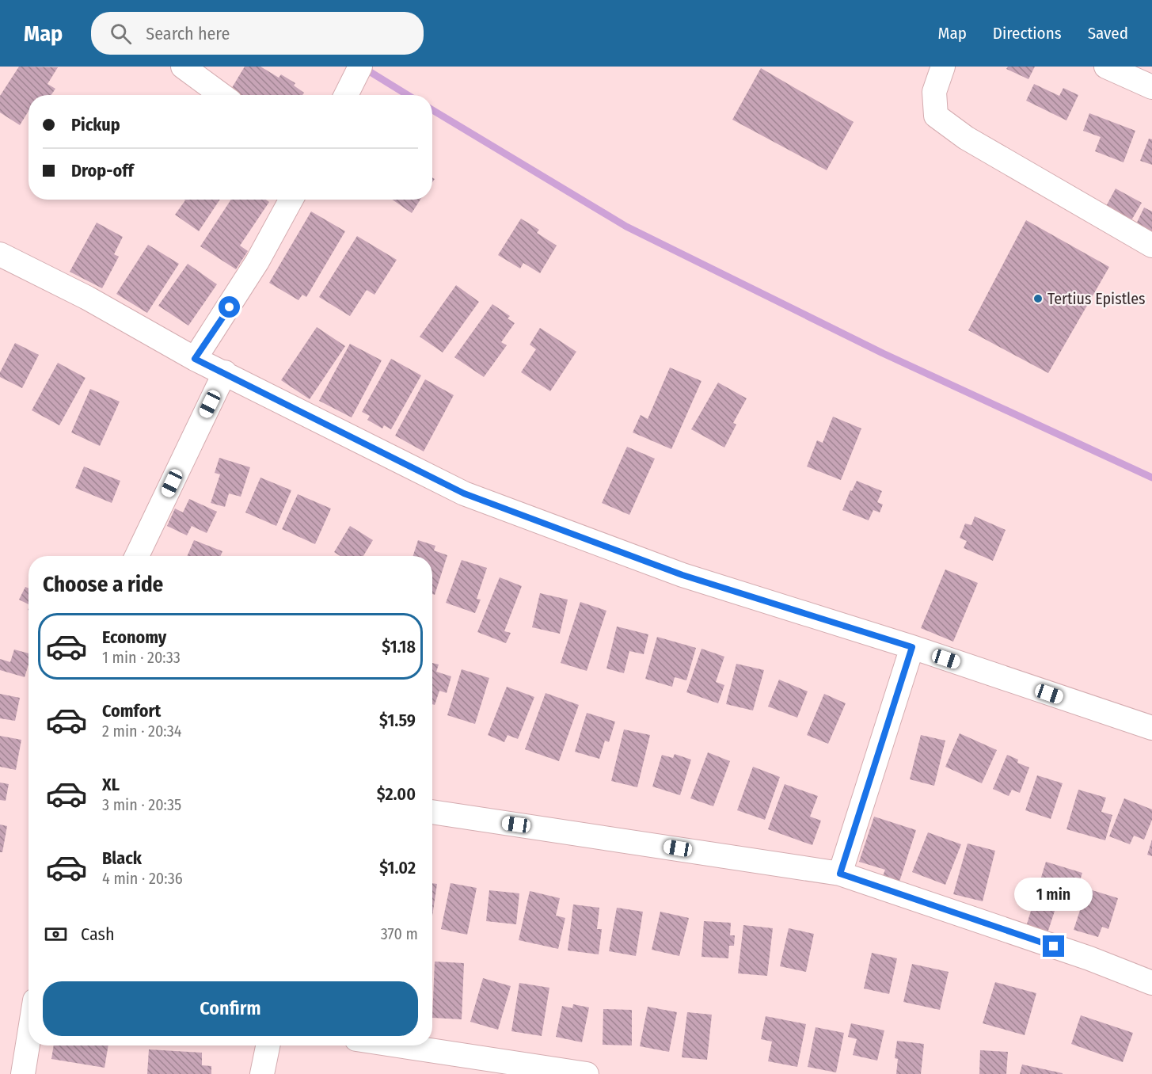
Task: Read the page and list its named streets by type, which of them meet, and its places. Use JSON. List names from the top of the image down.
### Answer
{
  "places": ["Tertius Epistles"],
  "page": {
    "header": "Map",
    "search": "Search here",
    "nav": ["Map", "Directions", "Saved"],
    "banner": ["Pickup", "Drop-off"],
    "heading": "Choose a ride",
    "list": [
      {
        "name": "Economy",
        "note": "1 min · 20:33",
        "value": "$1.18"
      },
      {
        "name": "Comfort",
        "note": "2 min · 20:34",
        "value": "$1.59"
      },
      {
        "name": "XL",
        "note": "3 min · 20:35",
        "value": "$2.00"
      },
      {
        "name": "Black",
        "note": "4 min · 20:36",
        "value": "$1.02"
      }
    ],
    "bubble": "1 min",
    "pay": ["Cash", "370 m"],
    "buttons": "Confirm"
  }
}
